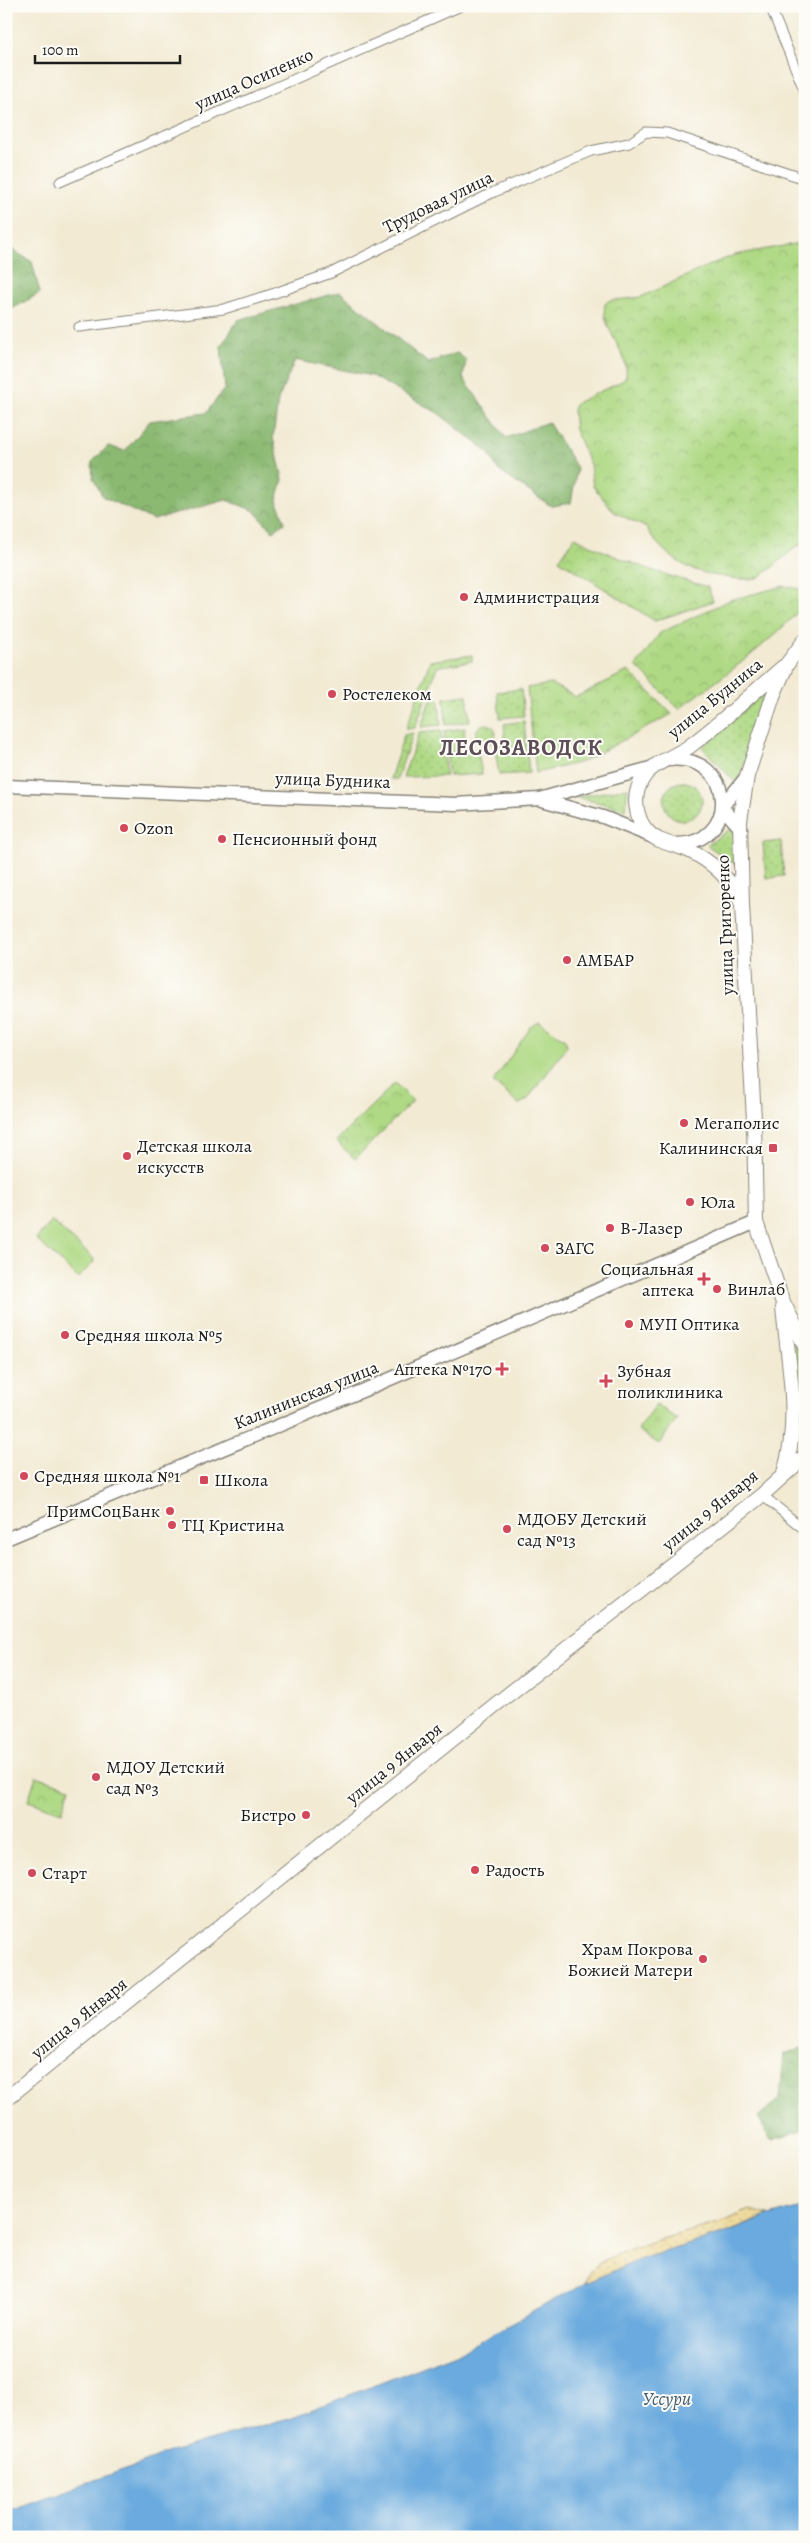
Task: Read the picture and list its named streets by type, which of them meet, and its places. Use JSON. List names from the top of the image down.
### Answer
{
  "streets": {
    "main road": [
      "улица Будника",
      "улица Григоренко",
      "Калининская улица",
      "улица 9 Января"
    ],
    "street": ["улица Осипенко", "Трудовая улица"]
  },
  "crossings": [
    ["улица Будника", "улица Григоренко"],
    ["улица Григоренко", "Калининская улица"]
  ],
  "districts": ["ЛЕСОЗАВОДСК"],
  "water": ["Уссури"],
  "places": {
    "other": [
      "Администрация",
      "Ростелеком",
      "Ozon",
      "Пенсионный фонд",
      "АМБАР",
      "Мегаполис",
      "Детская школа искусств",
      "Юла",
      "В-Лазер",
      "ЗАГС",
      "Винлаб",
      "МУП Оптика",
      "Средняя школа №5",
      "Средняя школа №1",
      "ПримСоцБанк",
      "ТЦ Кристина",
      "МДОБУ Детский сад №13",
      "МДОУ Детский сад №3",
      "Бистро",
      "Радость",
      "Старт",
      "Храм Покрова Божией Матери"
    ],
    "transit": ["Калининская", "Школа"],
    "health": ["Социальная аптека", "Аптека №170", "Зубная поликлиника"]
  },
  "scale_bar": "100 m"
}
